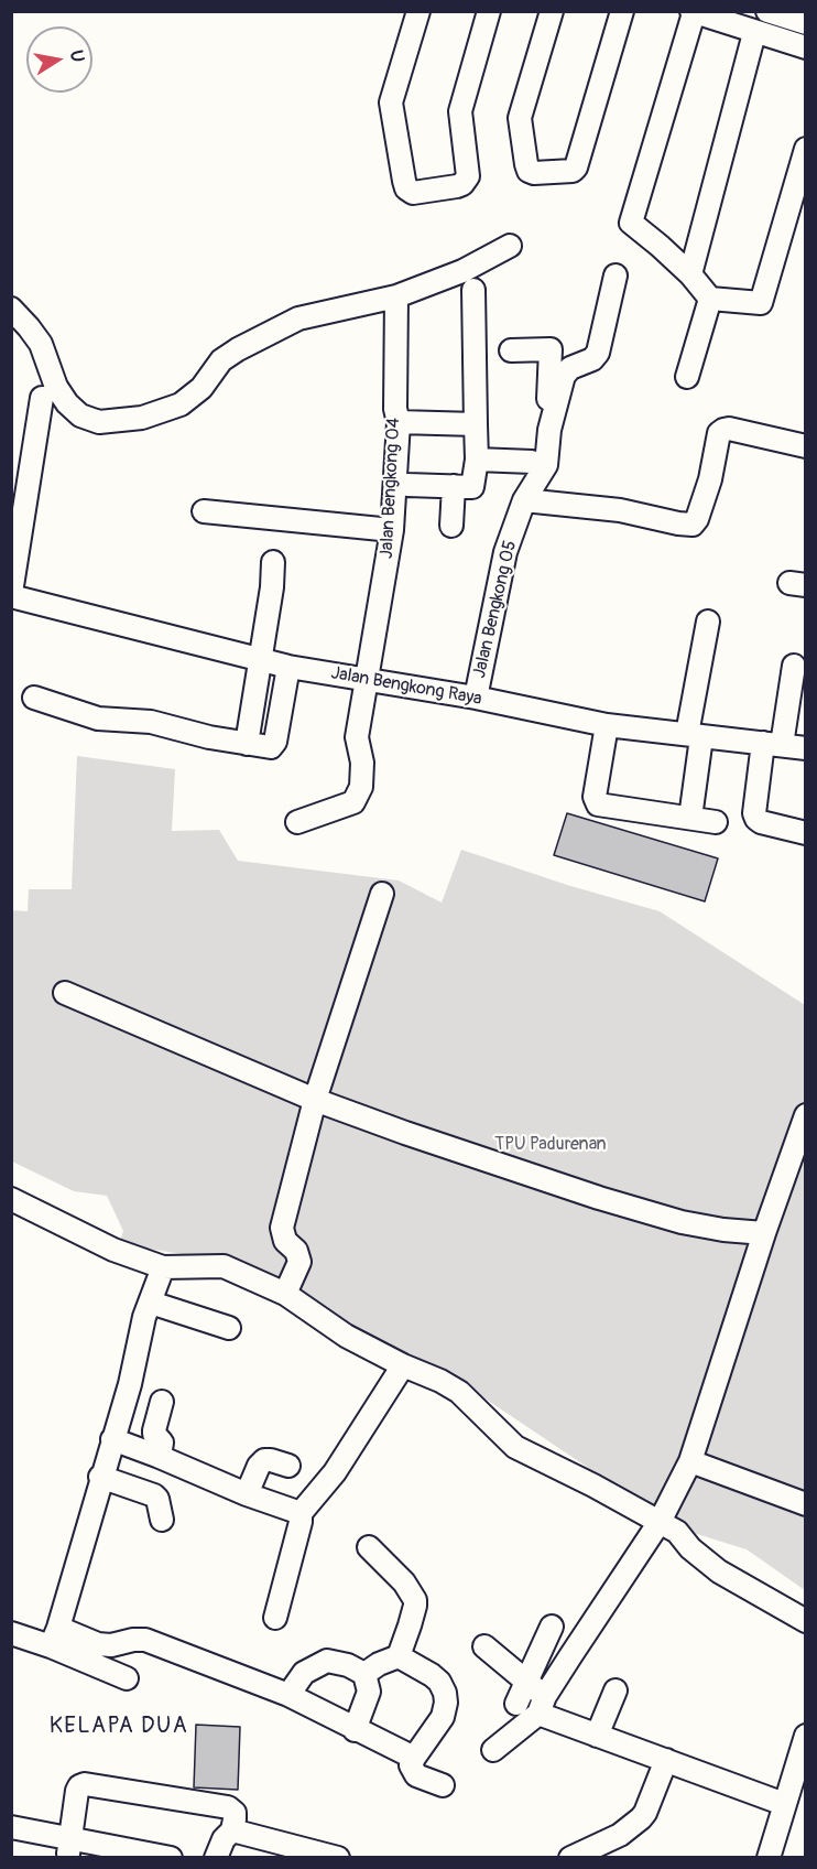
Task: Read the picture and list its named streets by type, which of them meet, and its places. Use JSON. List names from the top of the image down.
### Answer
{
  "streets": {
    "street": ["Jalan Bengkong 04", "Jalan Bengkong 05", "Jalan Bengkong Raya"]
  },
  "crossings": [
    ["Jalan Bengkong 04", "Jalan Bengkong Raya"],
    ["Jalan Bengkong 05", "Jalan Bengkong Raya"]
  ],
  "districts": ["KELAPA DUA"],
  "parks": ["TPU Padurenan"],
  "north": "right"
}
